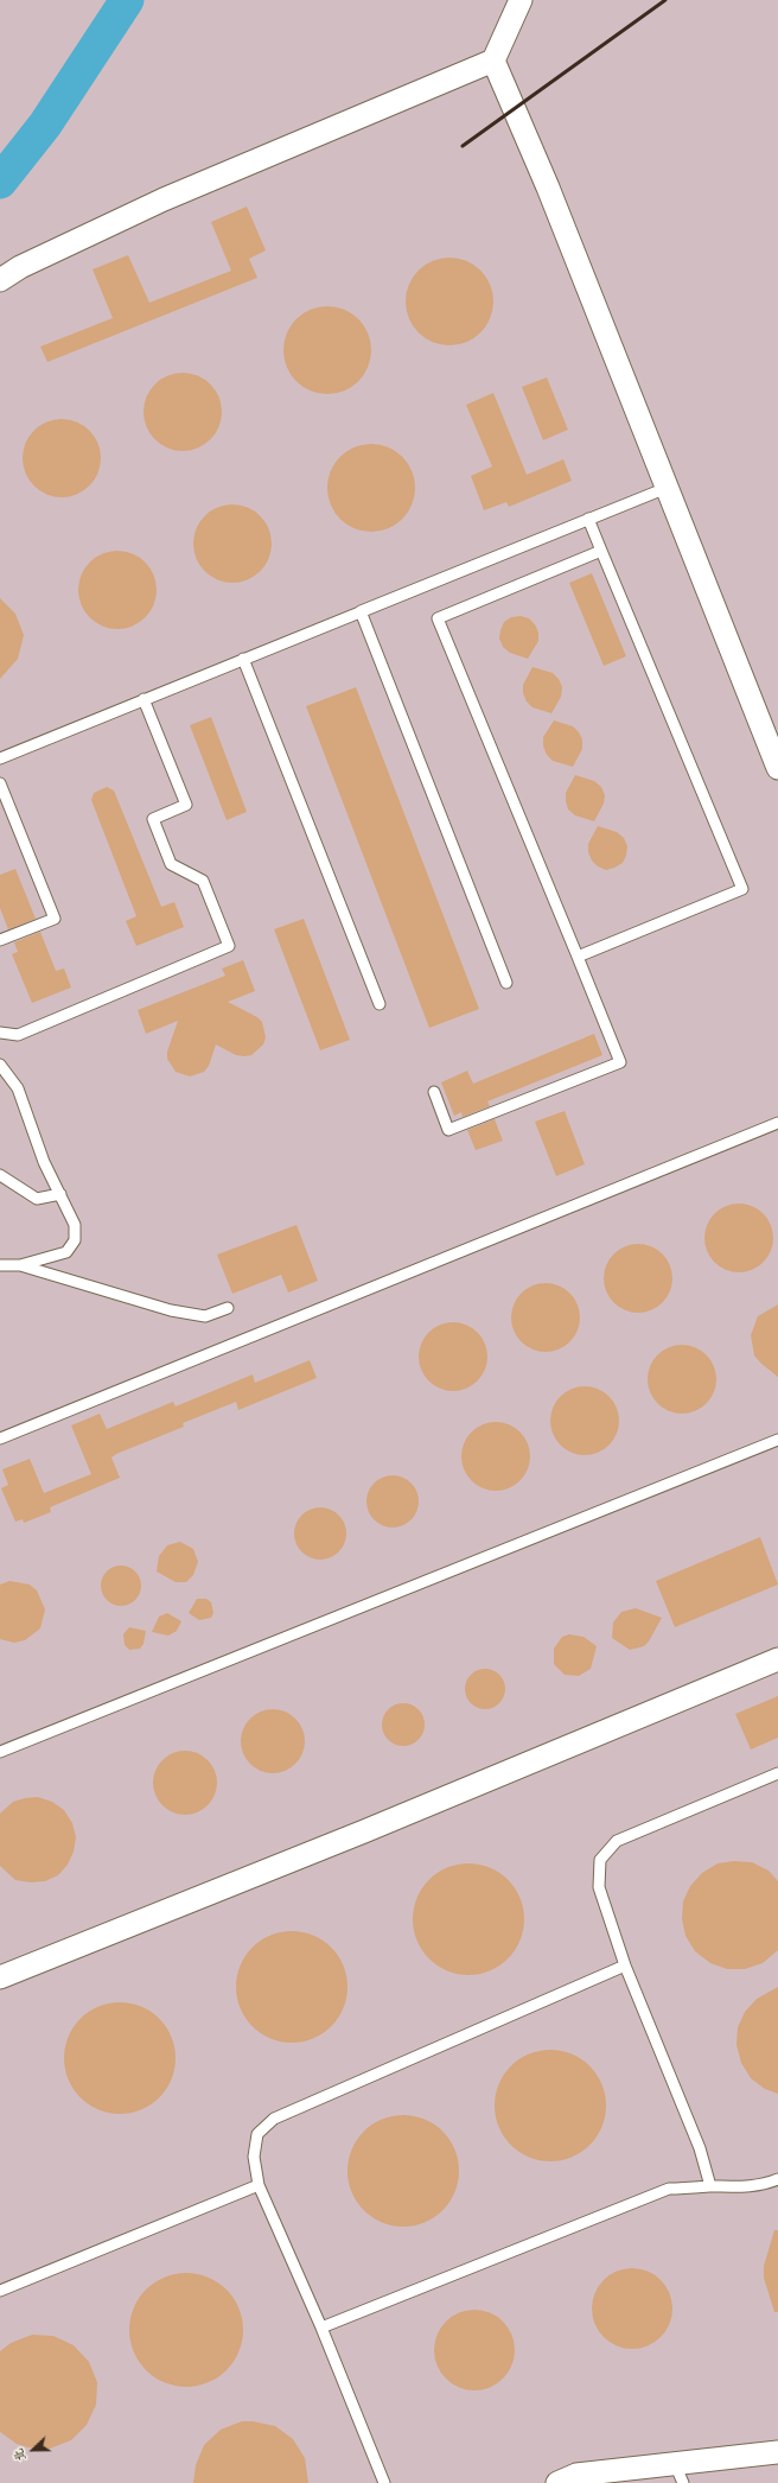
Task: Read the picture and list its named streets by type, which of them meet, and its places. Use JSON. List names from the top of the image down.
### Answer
{
  "north": "left"
}
